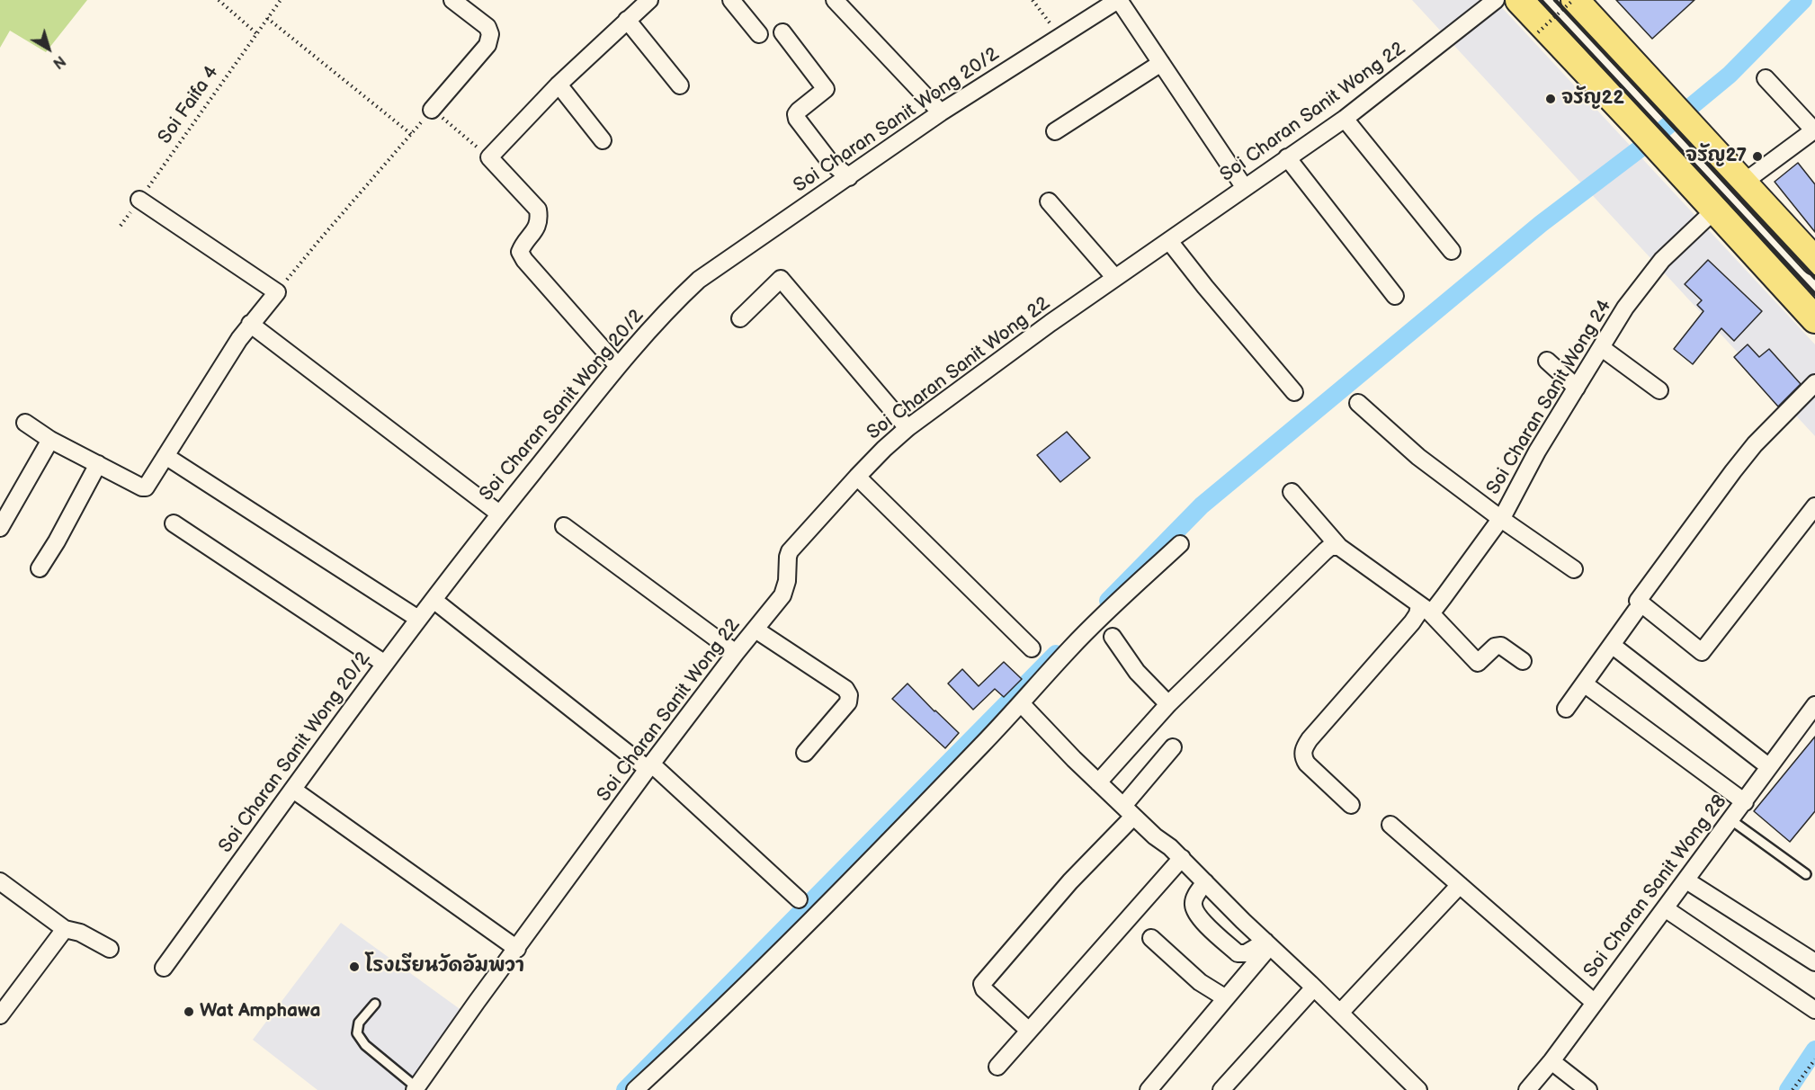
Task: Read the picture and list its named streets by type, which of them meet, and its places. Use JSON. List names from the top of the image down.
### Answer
{
  "streets": {
    "street": [
      "Soi Charan Sanit Wong 22",
      "Soi Charan Sanit Wong 20/2",
      "Soi Charan Sanit Wong 24",
      "Soi Charan Sanit Wong 28"
    ],
    "path": ["Soi Faifa 4"]
  },
  "places": [
    "จรัญ22",
    "จรัญ27",
    "โรงเรียนวัดอัมพวา",
    "Wat Amphawa"
  ],
  "north": "bottom right"
}
